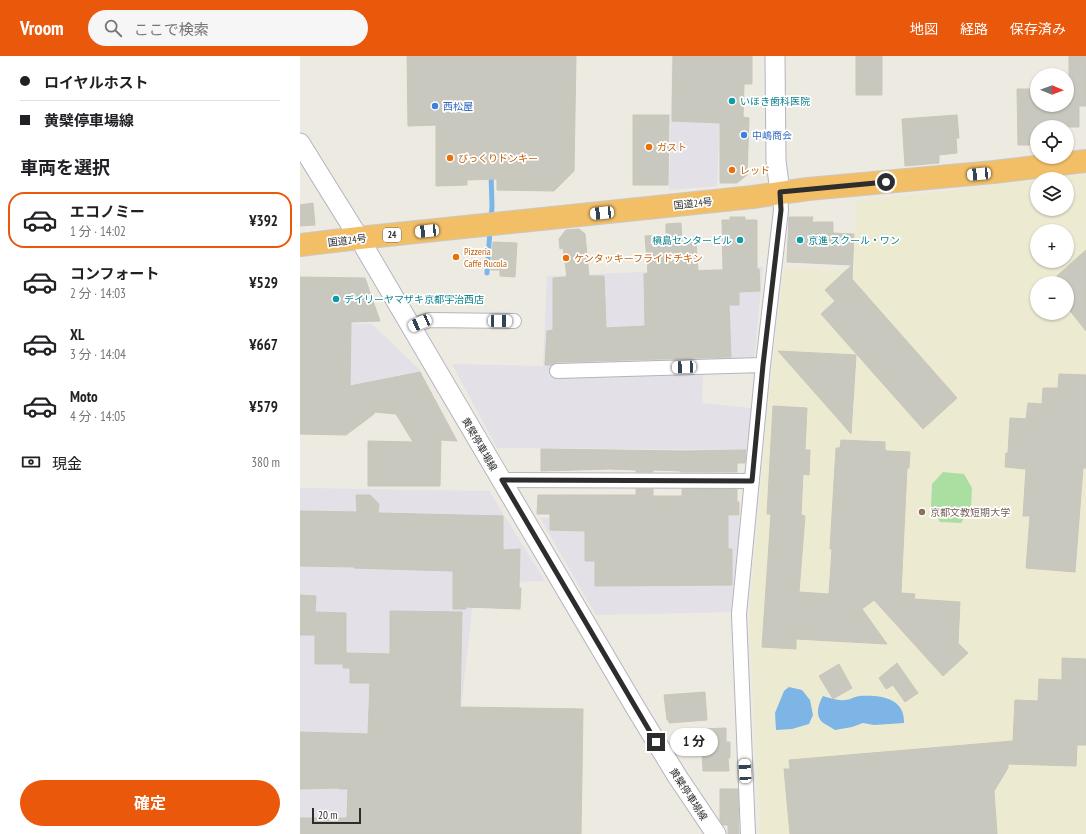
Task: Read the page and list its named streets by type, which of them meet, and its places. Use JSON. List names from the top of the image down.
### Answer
{
  "streets": {
    "highway": ["国道24号", "24"],
    "main road": ["黄檗停車場線"]
  },
  "crossings": [
    ["国道24号", "黄檗停車場線"]
  ],
  "places": [
    "いほき歯科医院",
    "西松屋",
    "中嶋商会",
    "ガスト",
    "びっくりドンキー",
    "レッド",
    "槇島センタービル",
    "京進 スクール・ワン",
    "Pizzeria Caffe Rucola",
    "ケンタッキーフライドチキン",
    "デイリーヤマザキ京都宇治西店",
    "京都文教短期大学"
  ],
  "scale_bar": "20 m",
  "north": "right",
  "page": {
    "header": "Vroom",
    "search": "ここで検索",
    "nav": ["地図", "経路", "保存済み"],
    "banner": ["ロイヤルホスト", "黄檗停車場線"],
    "map_buttons": ["+", "−"],
    "heading": "車両を選択",
    "list": [
      {
        "name": "エコノミー",
        "note": "1 分 · 14:02",
        "value": "¥392"
      },
      {
        "name": "コンフォート",
        "note": "2 分 · 14:03",
        "value": "¥529"
      },
      {
        "name": "XL",
        "note": "3 分 · 14:04",
        "value": "¥667"
      },
      {
        "name": "Moto",
        "note": "4 分 · 14:05",
        "value": "¥579"
      }
    ],
    "pay": ["現金", "380 m"],
    "bubble": "1 分",
    "buttons": "確定",
    "scale": "20 m"
  }
}
